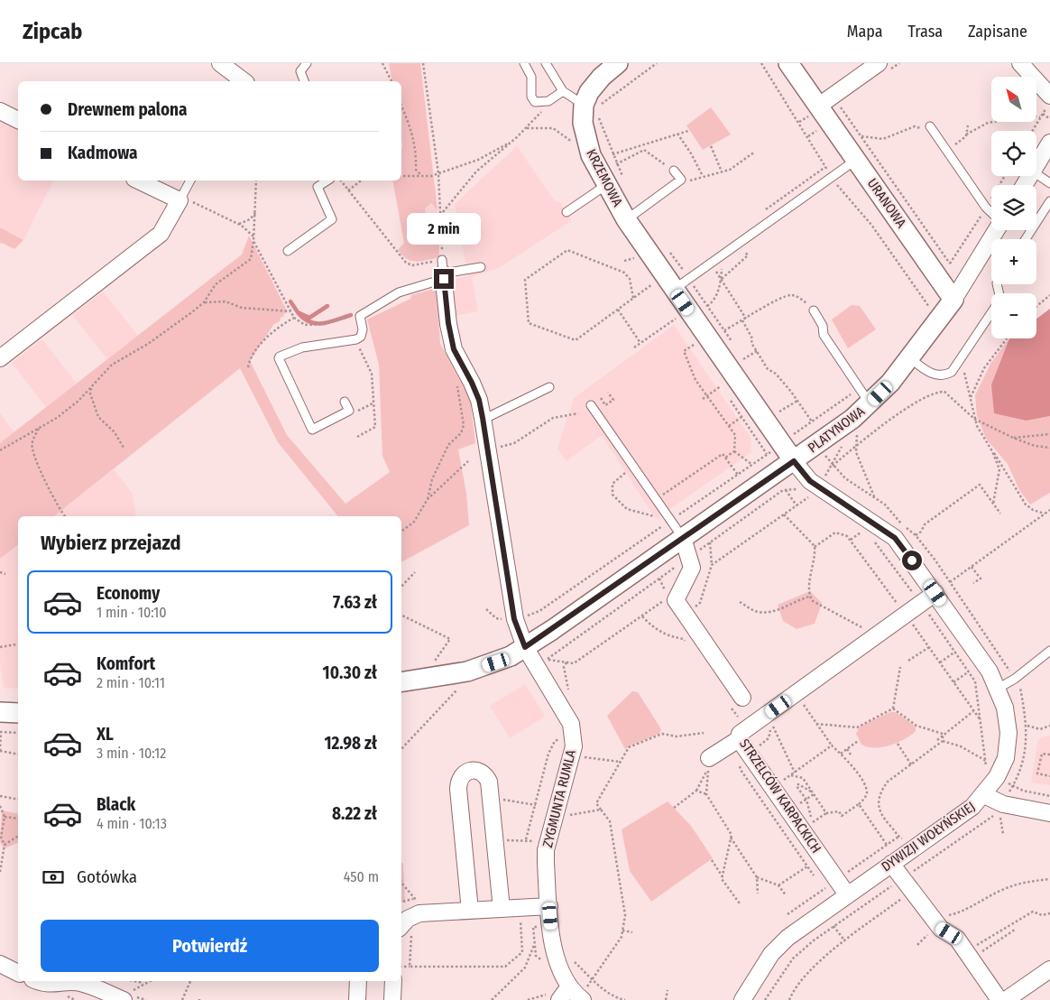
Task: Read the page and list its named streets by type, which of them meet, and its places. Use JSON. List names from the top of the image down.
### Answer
{
  "streets": {
    "street": [
      "KRZEMOWA",
      "URANOWA",
      "PLATYNOWA",
      "STRZELCÓW KARPACKICH",
      "ZYGMUNTA RUMLA",
      "DYWIZJI WOŁYŃSKIEJ"
    ]
  },
  "crossings": [
    ["KRZEMOWA", "PLATYNOWA"],
    ["KRZEMOWA", "DYWIZJI WOŁYŃSKIEJ"],
    ["URANOWA", "PLATYNOWA"],
    ["PLATYNOWA", "ZYGMUNTA RUMLA"],
    ["PLATYNOWA", "DYWIZJI WOŁYŃSKIEJ"],
    ["STRZELCÓW KARPACKICH", "DYWIZJI WOŁYŃSKIEJ"]
  ],
  "north": "top left",
  "page": {
    "header": "Zipcab",
    "nav": ["Mapa", "Trasa", "Zapisane"],
    "map_buttons": ["+", "−"],
    "banner": ["Drewnem palona", "Kadmowa"],
    "bubble": "2 min",
    "heading": "Wybierz przejazd",
    "list": [
      {
        "name": "Economy",
        "note": "1 min · 10:10",
        "value": "7.63 zł"
      },
      {
        "name": "Komfort",
        "note": "2 min · 10:11",
        "value": "10.30 zł"
      },
      {
        "name": "XL",
        "note": "3 min · 10:12",
        "value": "12.98 zł"
      },
      {
        "name": "Black",
        "note": "4 min · 10:13",
        "value": "8.22 zł"
      }
    ],
    "pay": ["Gotówka", "450 m"],
    "buttons": "Potwierdź"
  }
}
